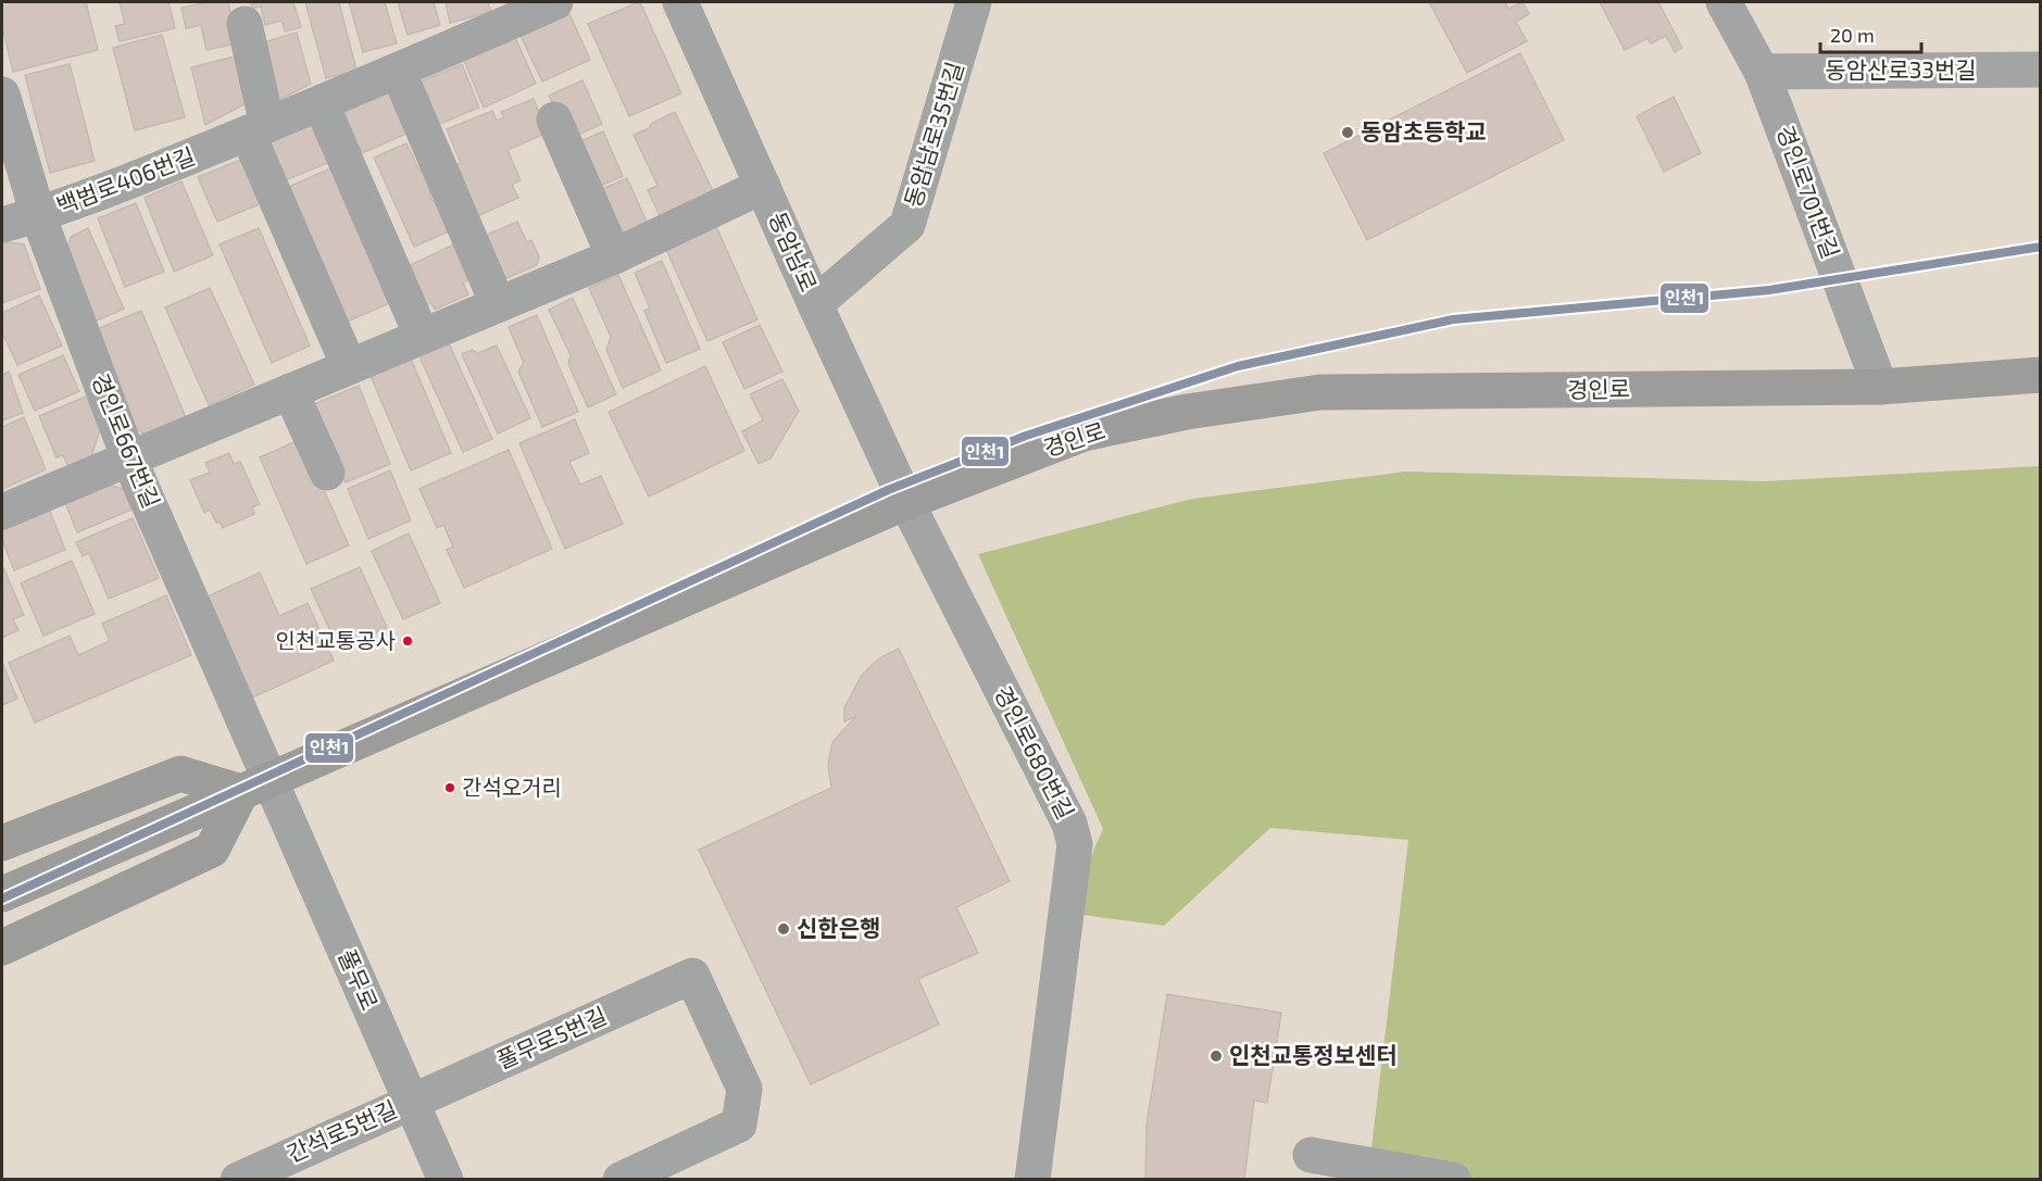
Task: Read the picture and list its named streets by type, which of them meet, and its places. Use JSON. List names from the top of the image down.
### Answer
{
  "streets": {
    "main road": ["경인로"],
    "street": [
      "동암산로33번길",
      "동암남로35번길",
      "백범로406번길",
      "경인로701번길",
      "동암남로",
      "경인로667번길",
      "경인로680번길",
      "풀무로",
      "풀무로5번길",
      "간석로5번길"
    ]
  },
  "crossings": [
    ["동암산로33번길", "경인로701번길"],
    ["동암남로35번길", "동암남로"],
    ["백범로406번길", "경인로667번길"],
    ["경인로701번길", "경인로"],
    ["동암남로", "경인로"],
    ["동암남로", "경인로680번길"],
    ["경인로", "경인로667번길"],
    ["경인로", "경인로680번길"],
    ["경인로", "풀무로"],
    ["경인로667번길", "풀무로"],
    ["풀무로", "풀무로5번길"],
    ["풀무로", "간석로5번길"],
    ["풀무로5번길", "간석로5번길"]
  ],
  "places": [
    "동암초등학교",
    "인천교통공사",
    "간석오거리",
    "신한은행",
    "인천교통정보센터"
  ],
  "lines": ["transit line 인천1"],
  "scale_bar": "20 m"
}
